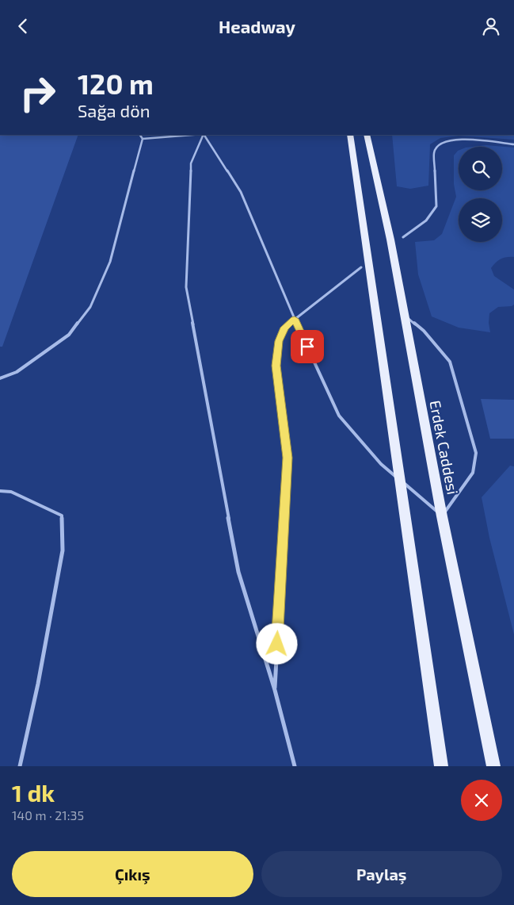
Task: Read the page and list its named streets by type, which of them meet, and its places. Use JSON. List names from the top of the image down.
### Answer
{
  "streets": {
    "main road": ["Erdek Caddesi"]
  },
  "page": {
    "header": "Headway",
    "turn": ["120 m", "Sağa dön"],
    "heading": ["1 dk", "140 m · 21:35"],
    "buttons": ["Çıkış", "Paylaş"]
  }
}
